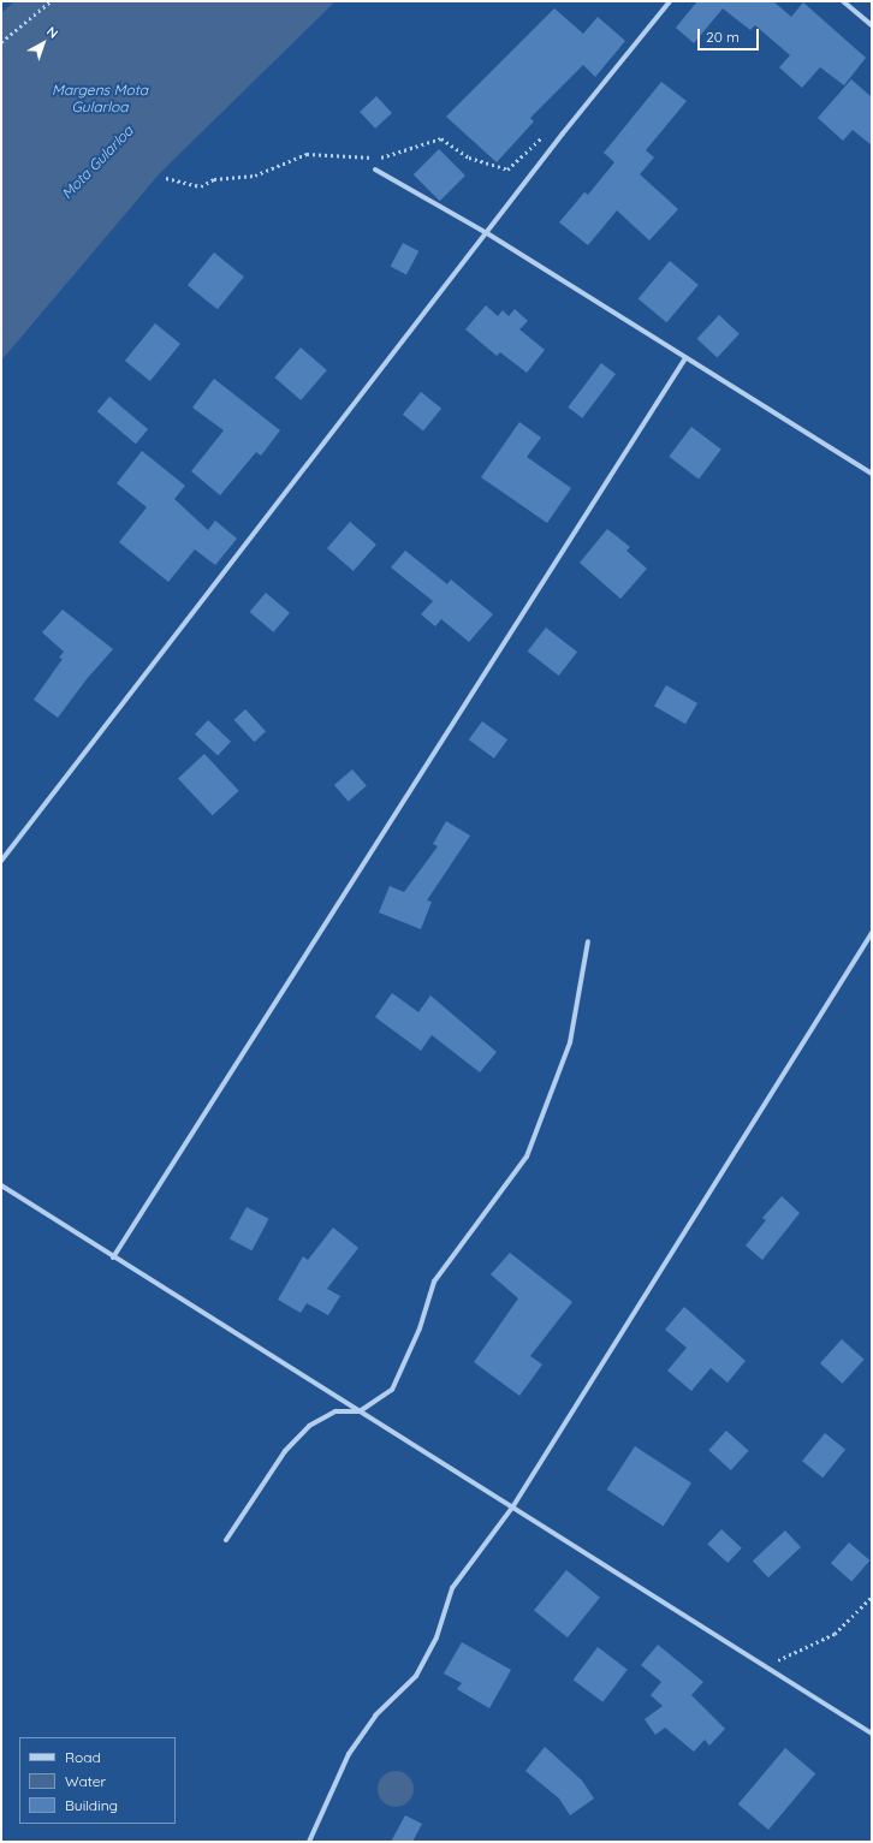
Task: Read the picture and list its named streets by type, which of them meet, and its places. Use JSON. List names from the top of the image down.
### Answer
{
  "water": ["Margens Mota Gularloa", "Mota Gularloa"],
  "legend": ["Road", "Water", "Building"],
  "scale_bar": "20 m",
  "north": "top right"
}
